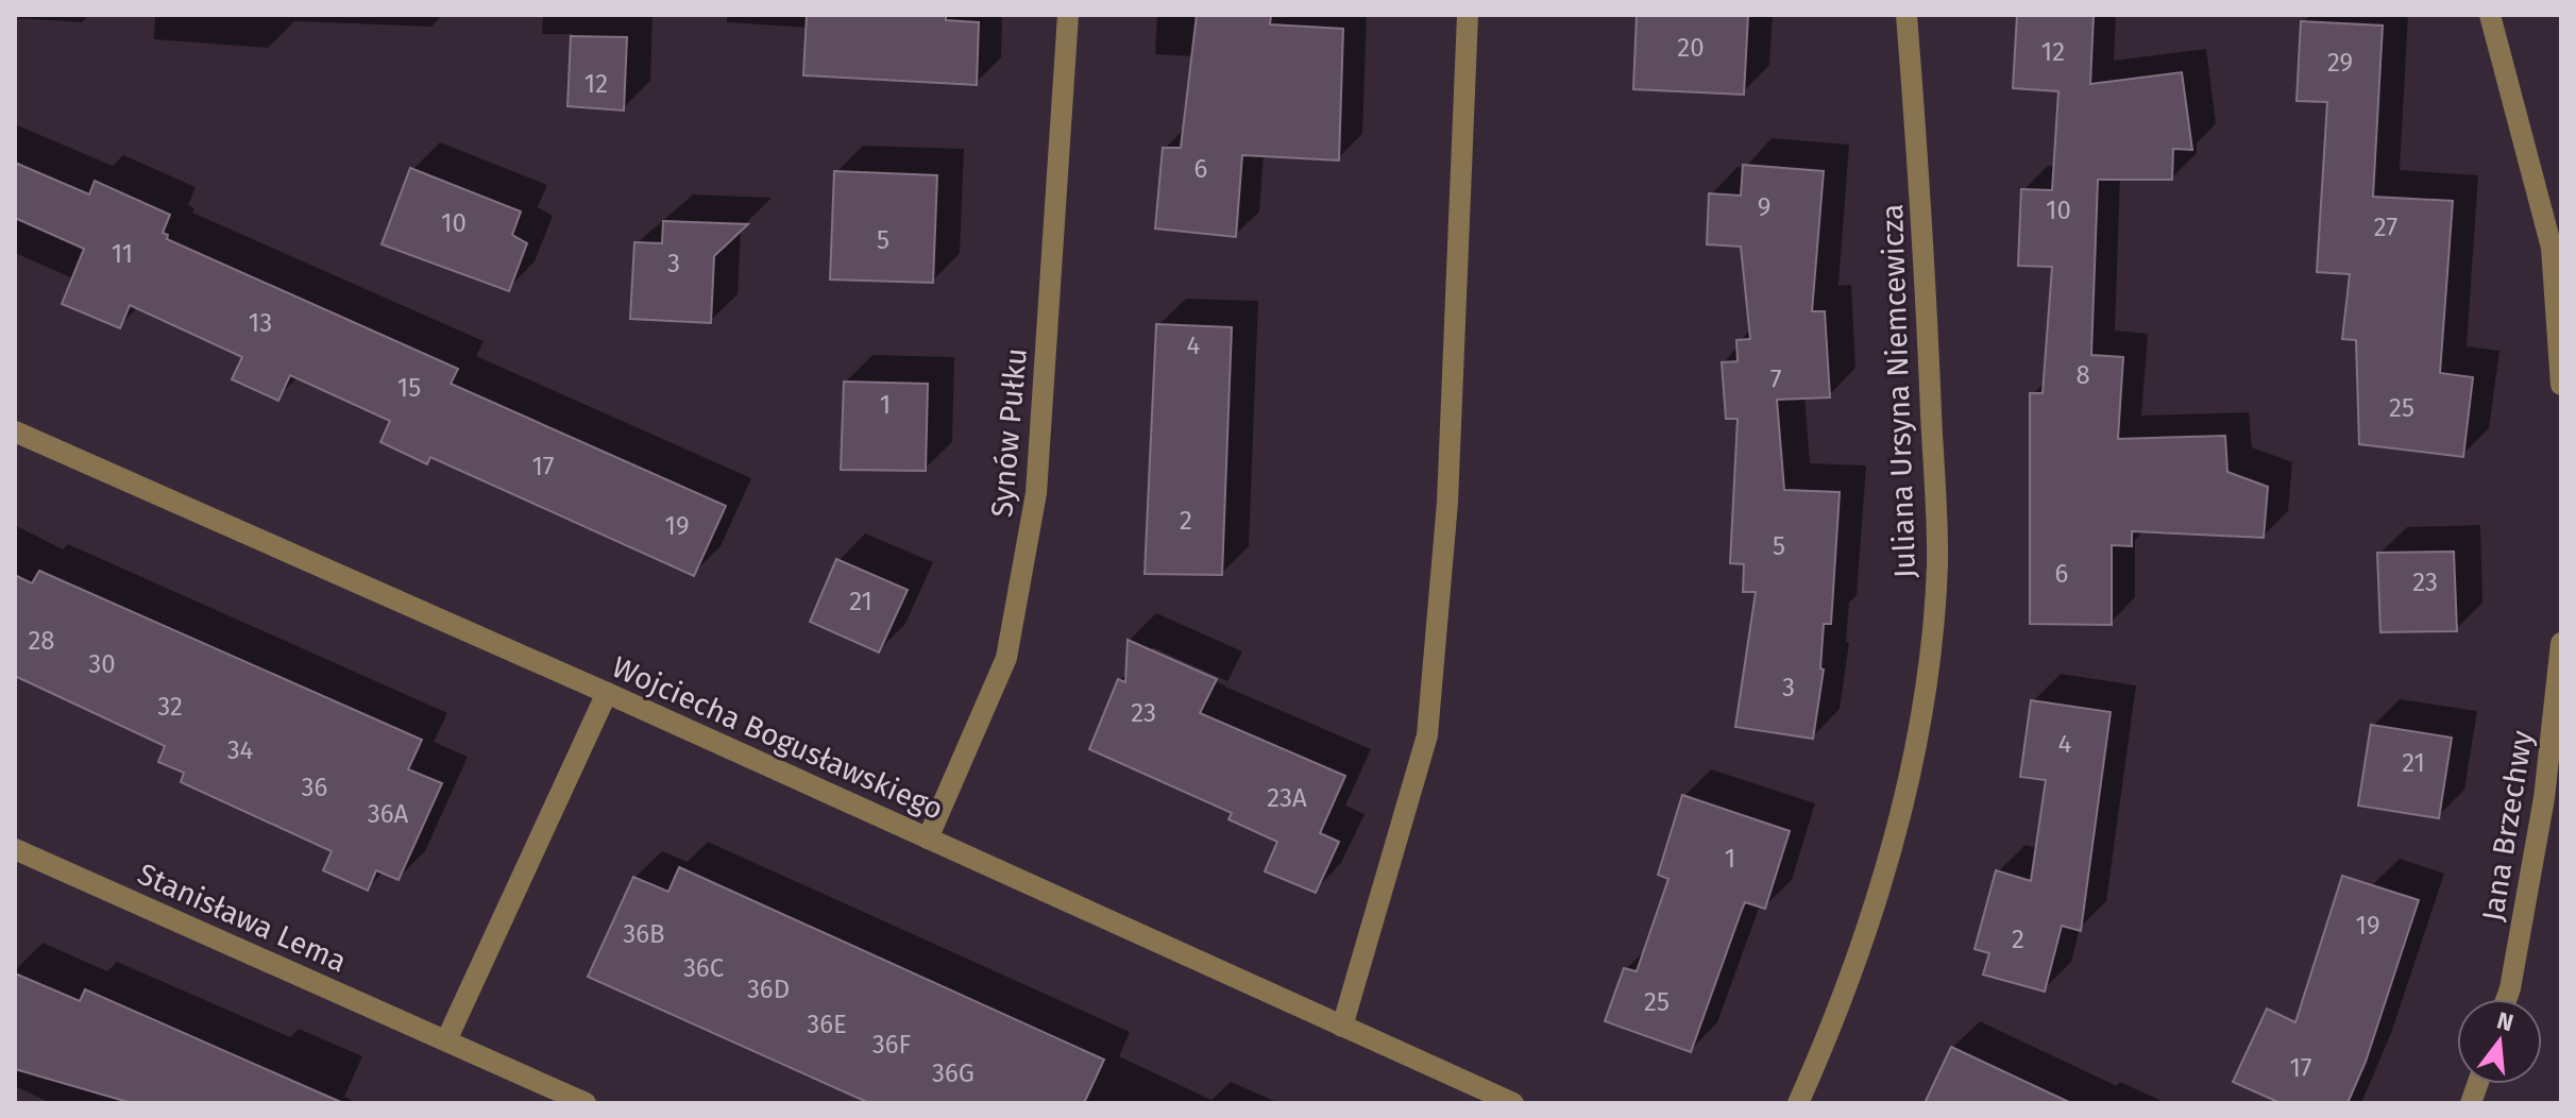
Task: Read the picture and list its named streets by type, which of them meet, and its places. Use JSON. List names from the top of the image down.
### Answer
{
  "streets": {
    "street": [
      "Juliana Ursyna Niemcewicza",
      "Synów Pułku",
      "Wojciecha Bogusławskiego",
      "Jana Brzechwy",
      "Stanisława Lema"
    ]
  },
  "crossings": [
    ["Synów Pułku", "Wojciecha Bogusławskiego"]
  ],
  "house_numbers": [
    "20",
    "12",
    "29",
    "12",
    "6",
    "9",
    "10",
    "10",
    "27",
    "5",
    "11",
    "3",
    "13",
    "4",
    "8",
    "7",
    "15",
    "1",
    "25",
    "17",
    "2",
    "19",
    "5",
    "6",
    "23",
    "21",
    "28",
    "30",
    "3",
    "32",
    "23",
    "4",
    "34",
    "21",
    "36",
    "23A",
    "36A",
    "1",
    "19",
    "36B",
    "2",
    "36C",
    "36D",
    "25",
    "36E",
    "36F",
    "17",
    "36G"
  ],
  "north": "top"
}
